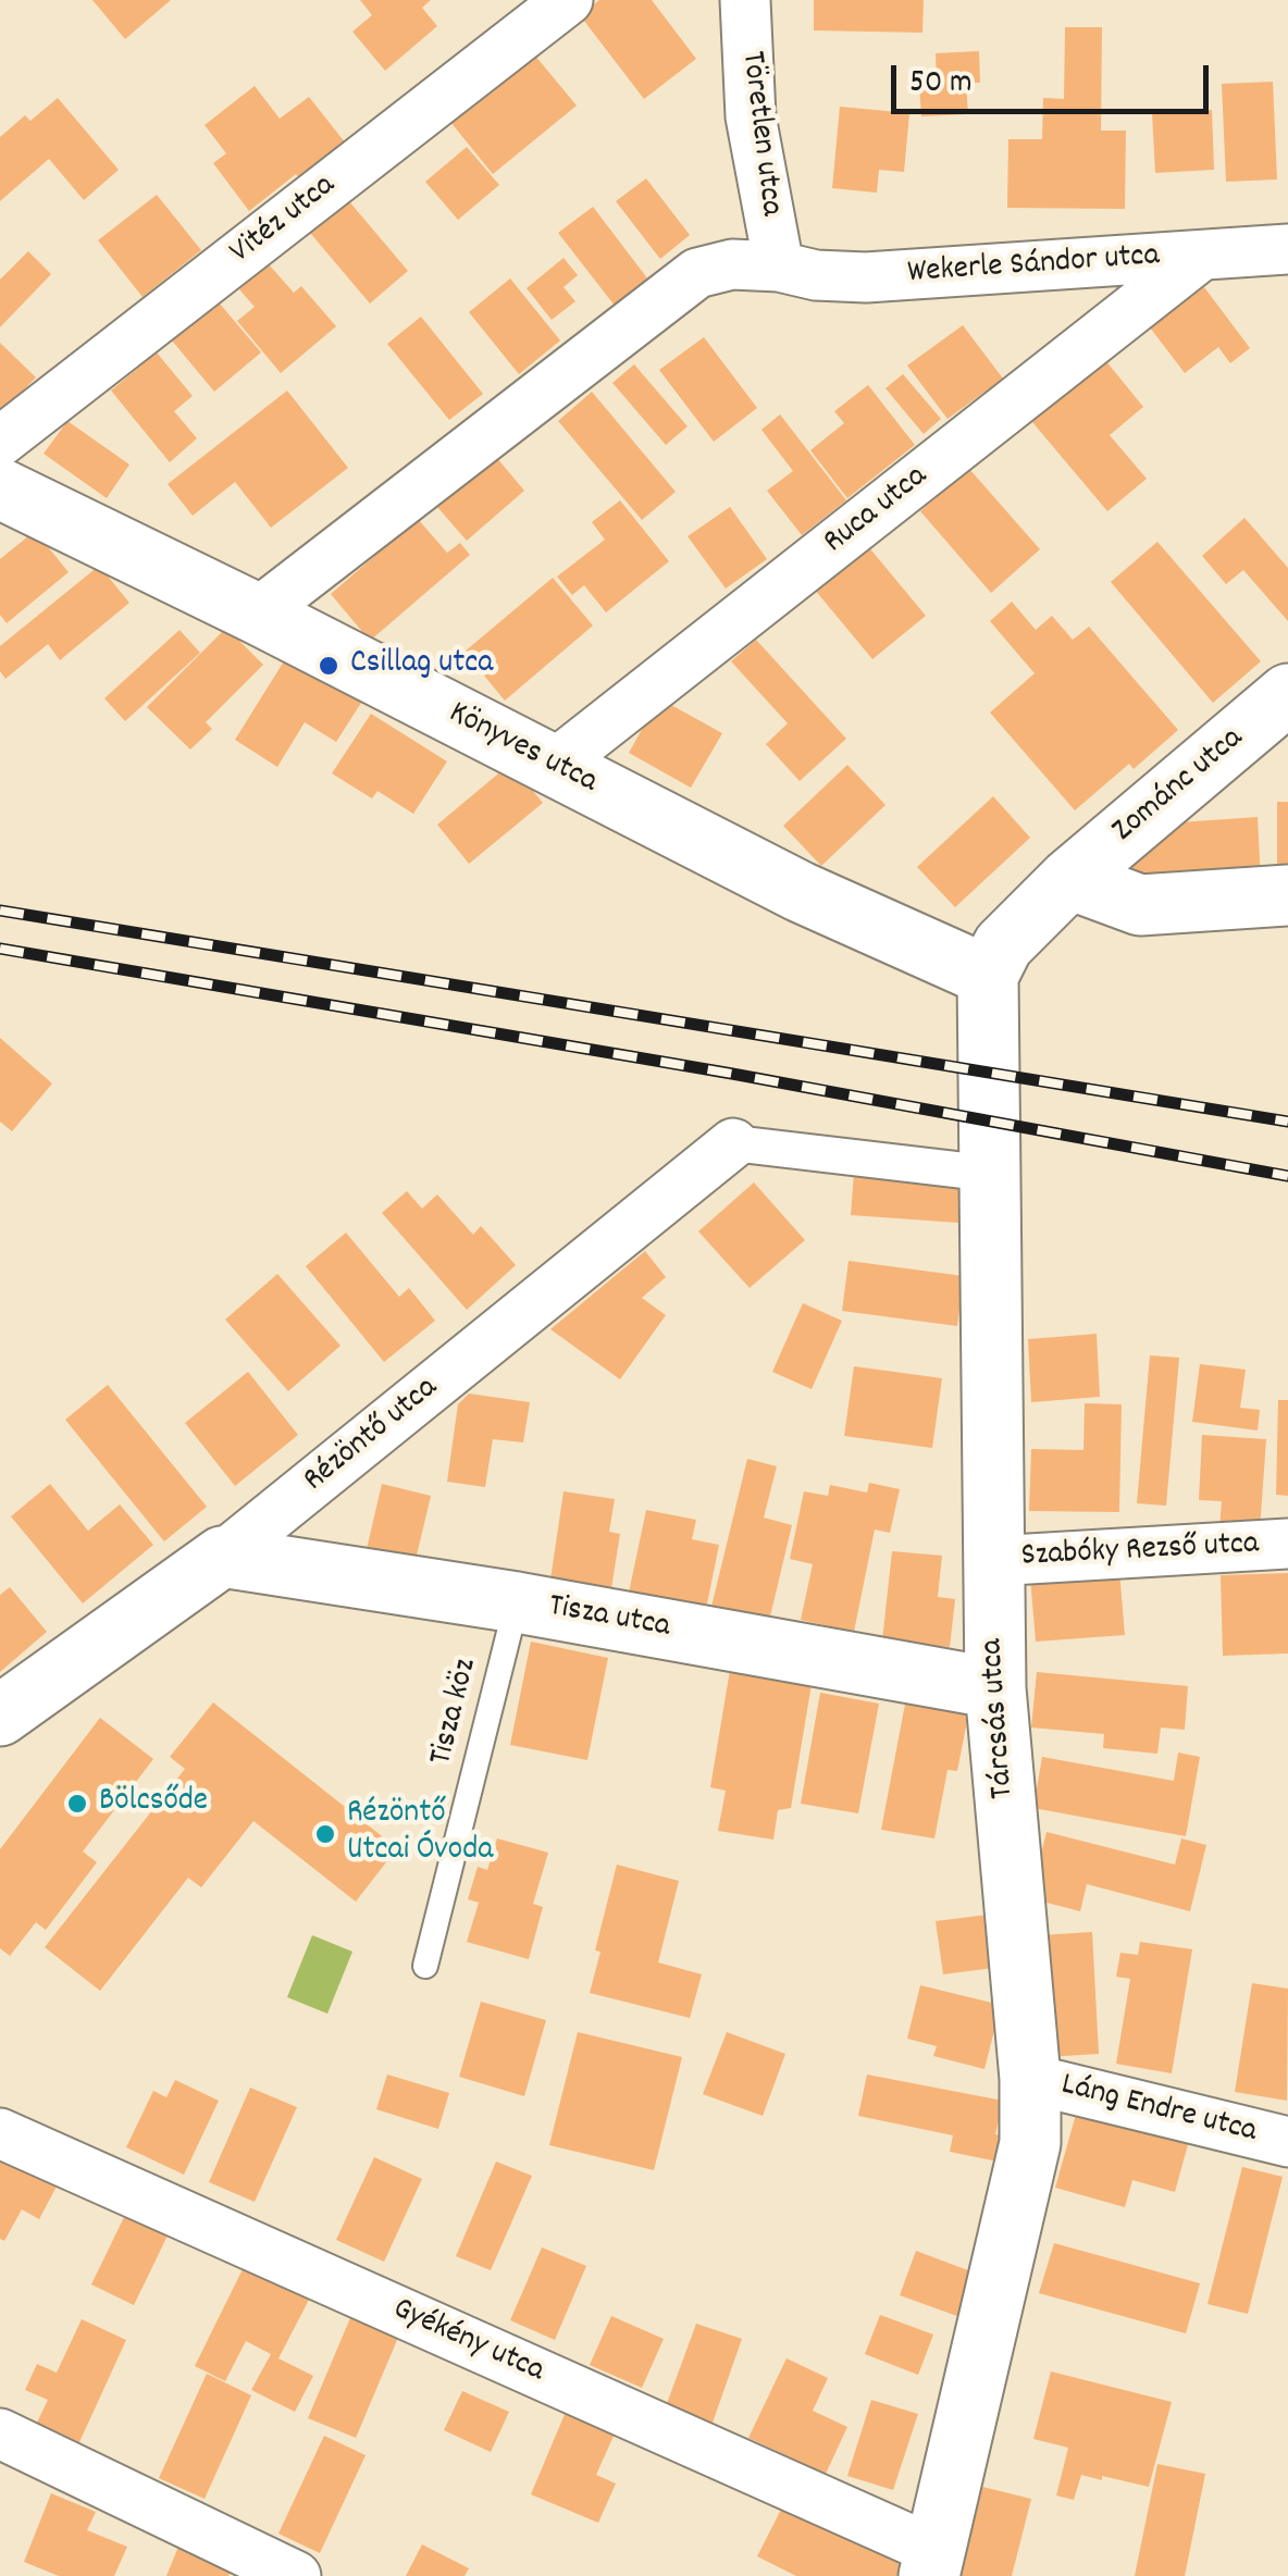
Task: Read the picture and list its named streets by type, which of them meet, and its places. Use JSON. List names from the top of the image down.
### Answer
{
  "streets": {
    "main road": [
      "Könyves utca",
      "Zománc utca",
      "Rézöntő utca",
      "Tisza utca",
      "Tárcsás utca"
    ],
    "street": [
      "Töretlen utca",
      "Vitéz utca",
      "Wekerle Sándor utca",
      "Ruca utca",
      "Szabóky Rezső utca",
      "Láng Endre utca",
      "Gyékény utca"
    ],
    "lane": ["Tisza köz"]
  },
  "crossings": [
    ["Töretlen utca", "Wekerle Sándor utca"],
    ["Wekerle Sándor utca", "Ruca utca"],
    ["Ruca utca", "Könyves utca"],
    ["Könyves utca", "Tárcsás utca"],
    ["Rézöntő utca", "Tisza utca"],
    ["Szabóky Rezső utca", "Tárcsás utca"],
    ["Tisza utca", "Tisza köz"],
    ["Tisza utca", "Tárcsás utca"],
    ["Tárcsás utca", "Láng Endre utca"],
    ["Tárcsás utca", "Gyékény utca"]
  ],
  "places": ["Csillag utca", "Bölcsőde", "Rézöntő Utcai Óvoda"],
  "scale_bar": "50 m"
}
